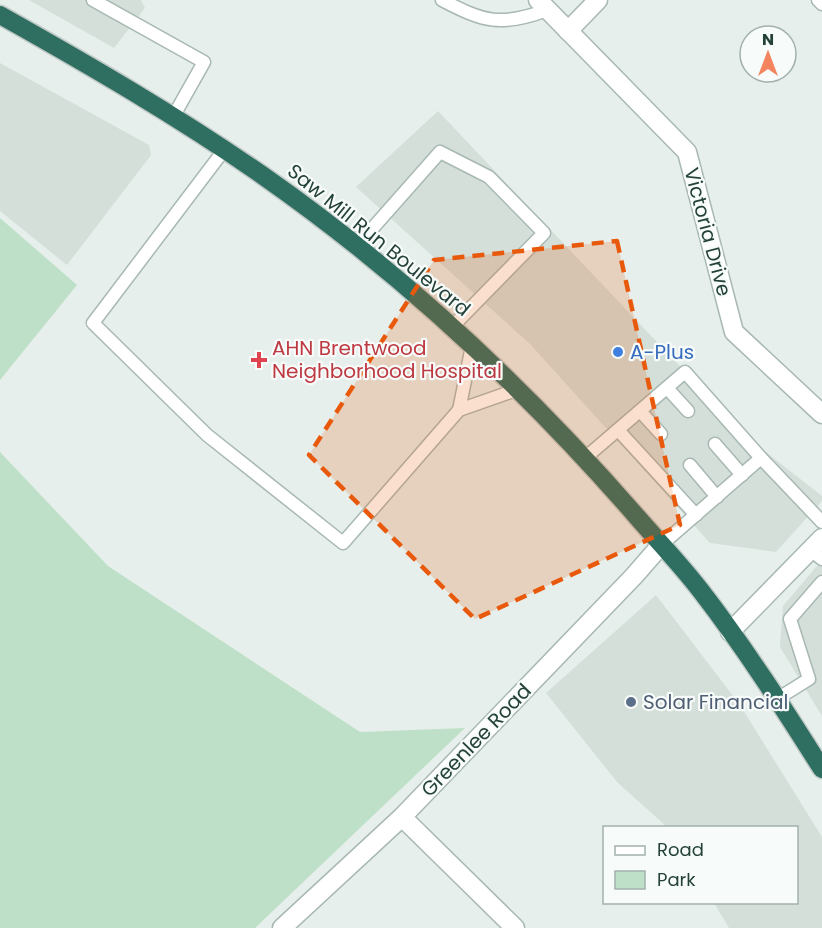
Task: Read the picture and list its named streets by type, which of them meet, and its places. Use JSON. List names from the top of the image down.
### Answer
{
  "streets": {
    "highway": ["Saw Mill Run Boulevard"],
    "street": ["Victoria Drive", "Greenlee Road"]
  },
  "crossings": [
    ["Saw Mill Run Boulevard", "Greenlee Road"]
  ],
  "places": {
    "other": ["A-Plus", "Solar Financial"],
    "health": ["AHN Brentwood Neighborhood Hospital"]
  },
  "legend": ["Road", "Park"],
  "north": "top"
}
